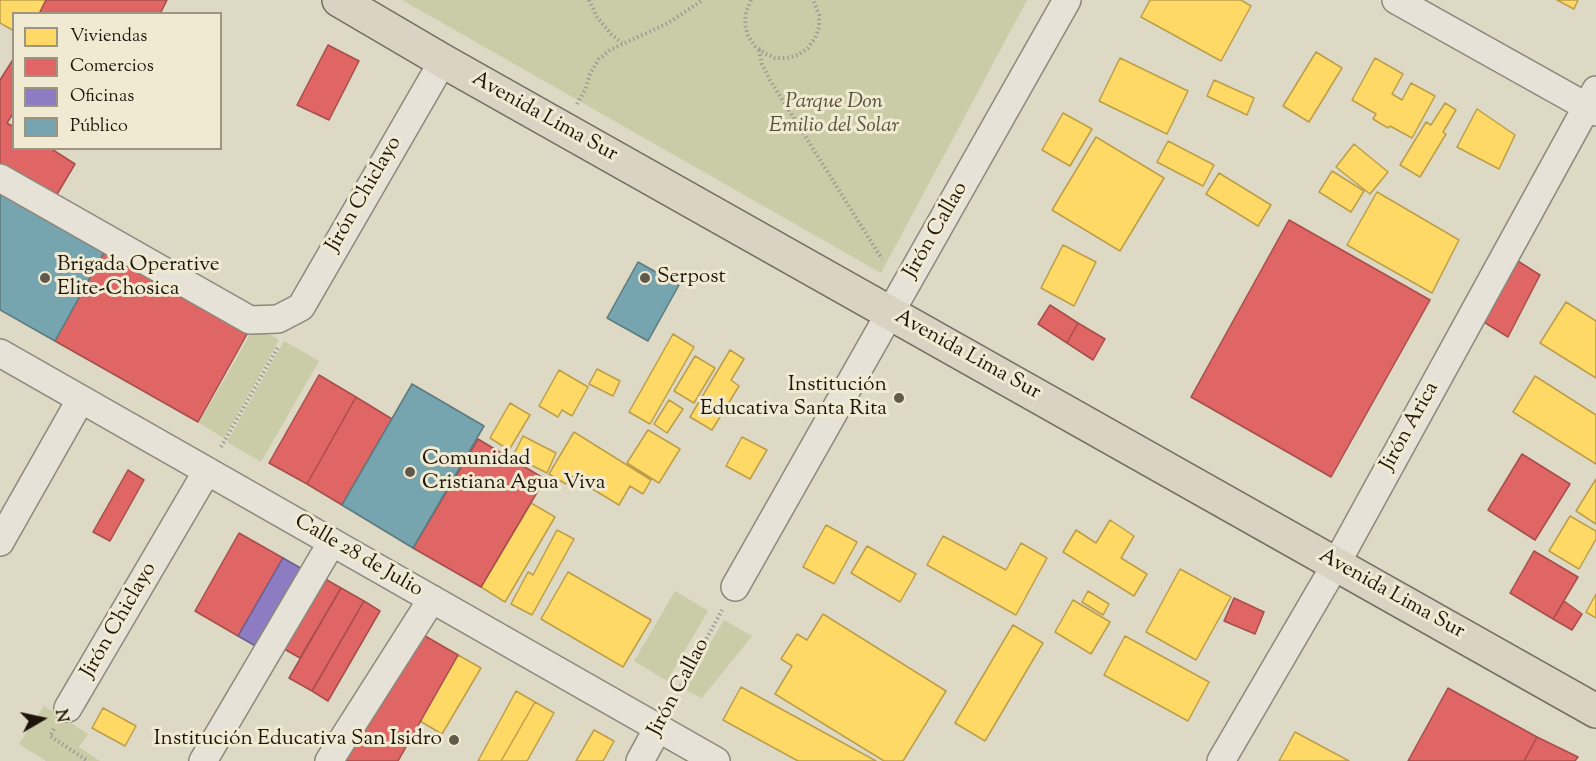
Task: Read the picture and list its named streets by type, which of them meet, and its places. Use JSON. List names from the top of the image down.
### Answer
{
  "streets": {
    "highway": ["Avenida Lima Sur"],
    "street": [
      "Jirón Chiclayo",
      "Jirón Callao",
      "Jirón Arica",
      "Calle 28 de Julio"
    ]
  },
  "crossings": [
    ["Avenida Lima Sur", "Jirón Chiclayo"],
    ["Avenida Lima Sur", "Jirón Callao"],
    ["Avenida Lima Sur", "Jirón Arica"],
    ["Jirón Chiclayo", "Calle 28 de Julio"],
    ["Jirón Callao", "Calle 28 de Julio"]
  ],
  "parks": ["Parque Don Emilio del Solar"],
  "places": [
    "Brigada Operative Elite-Chosica",
    "Serpost",
    "Institución Educativa Santa Rita",
    "Comunidad Cristiana Agua Viva",
    "Institución Educativa San Isidro"
  ],
  "legend": [
    "Viviendas",
    "Comercios",
    "Oficinas",
    "Público"
  ],
  "north": "right"
}
